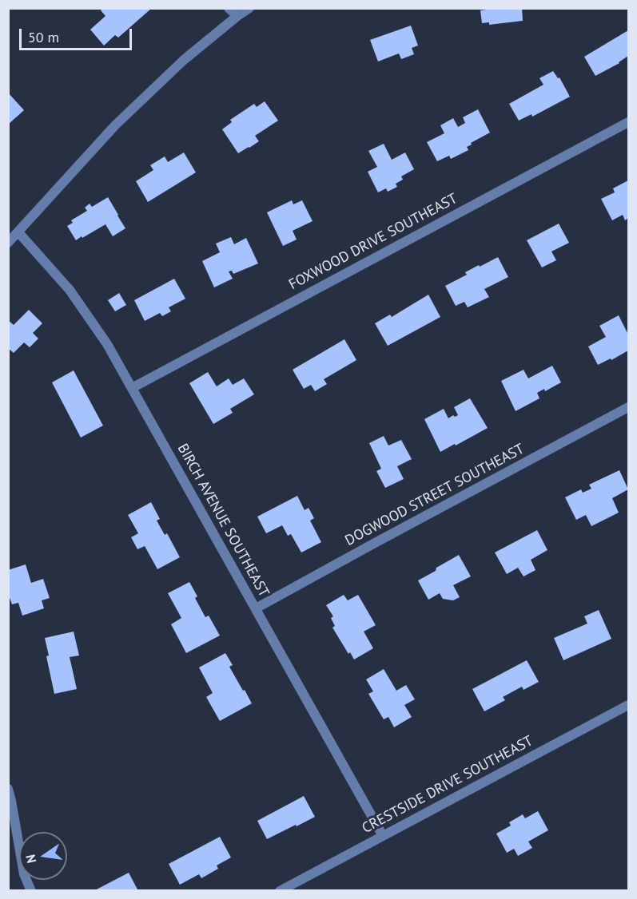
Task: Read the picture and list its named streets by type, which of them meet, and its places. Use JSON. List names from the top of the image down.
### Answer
{
  "streets": {
    "street": [
      "FOXWOOD DRIVE SOUTHEAST",
      "DOGWOOD STREET SOUTHEAST",
      "BIRCH AVENUE SOUTHEAST",
      "CRESTSIDE DRIVE SOUTHEAST"
    ]
  },
  "crossings": [
    ["FOXWOOD DRIVE SOUTHEAST", "BIRCH AVENUE SOUTHEAST"],
    ["DOGWOOD STREET SOUTHEAST", "BIRCH AVENUE SOUTHEAST"],
    ["BIRCH AVENUE SOUTHEAST", "CRESTSIDE DRIVE SOUTHEAST"]
  ],
  "scale_bar": "50 m",
  "north": "left"
}
